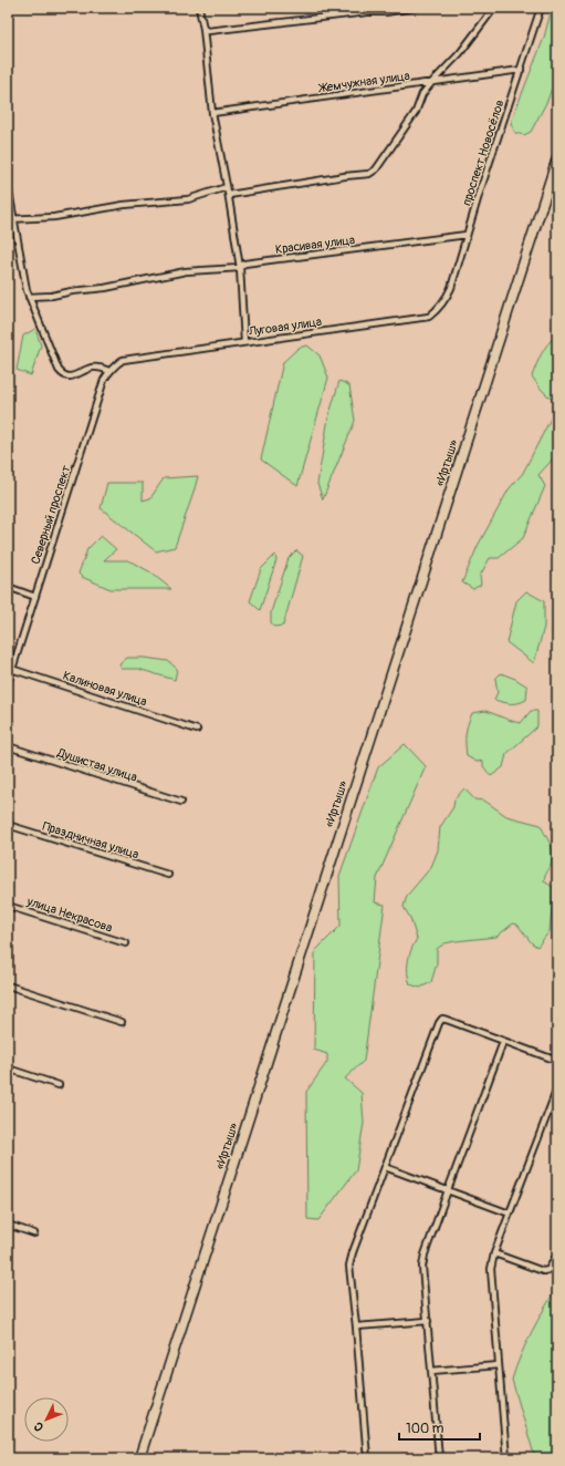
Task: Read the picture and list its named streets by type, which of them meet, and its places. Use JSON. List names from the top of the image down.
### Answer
{
  "streets": {
    "highway": ["«Иртыш»"],
    "street": [
      "Жемчужная улица",
      "проспект Новосёлов",
      "Красивая улица",
      "Луговая улица",
      "Северный проспект",
      "Калиновая улица",
      "Душистая улица",
      "Праздничная улица",
      "улица Некрасова"
    ]
  },
  "crossings": [
    ["Жемчужная улица", "проспект Новосёлов"],
    ["проспект Новосёлов", "Красивая улица"],
    ["проспект Новосёлов", "Луговая улица"],
    ["Луговая улица", "Северный проспект"],
    ["Северный проспект", "Калиновая улица"]
  ],
  "scale_bar": "100 m",
  "north": "bottom left"
}
